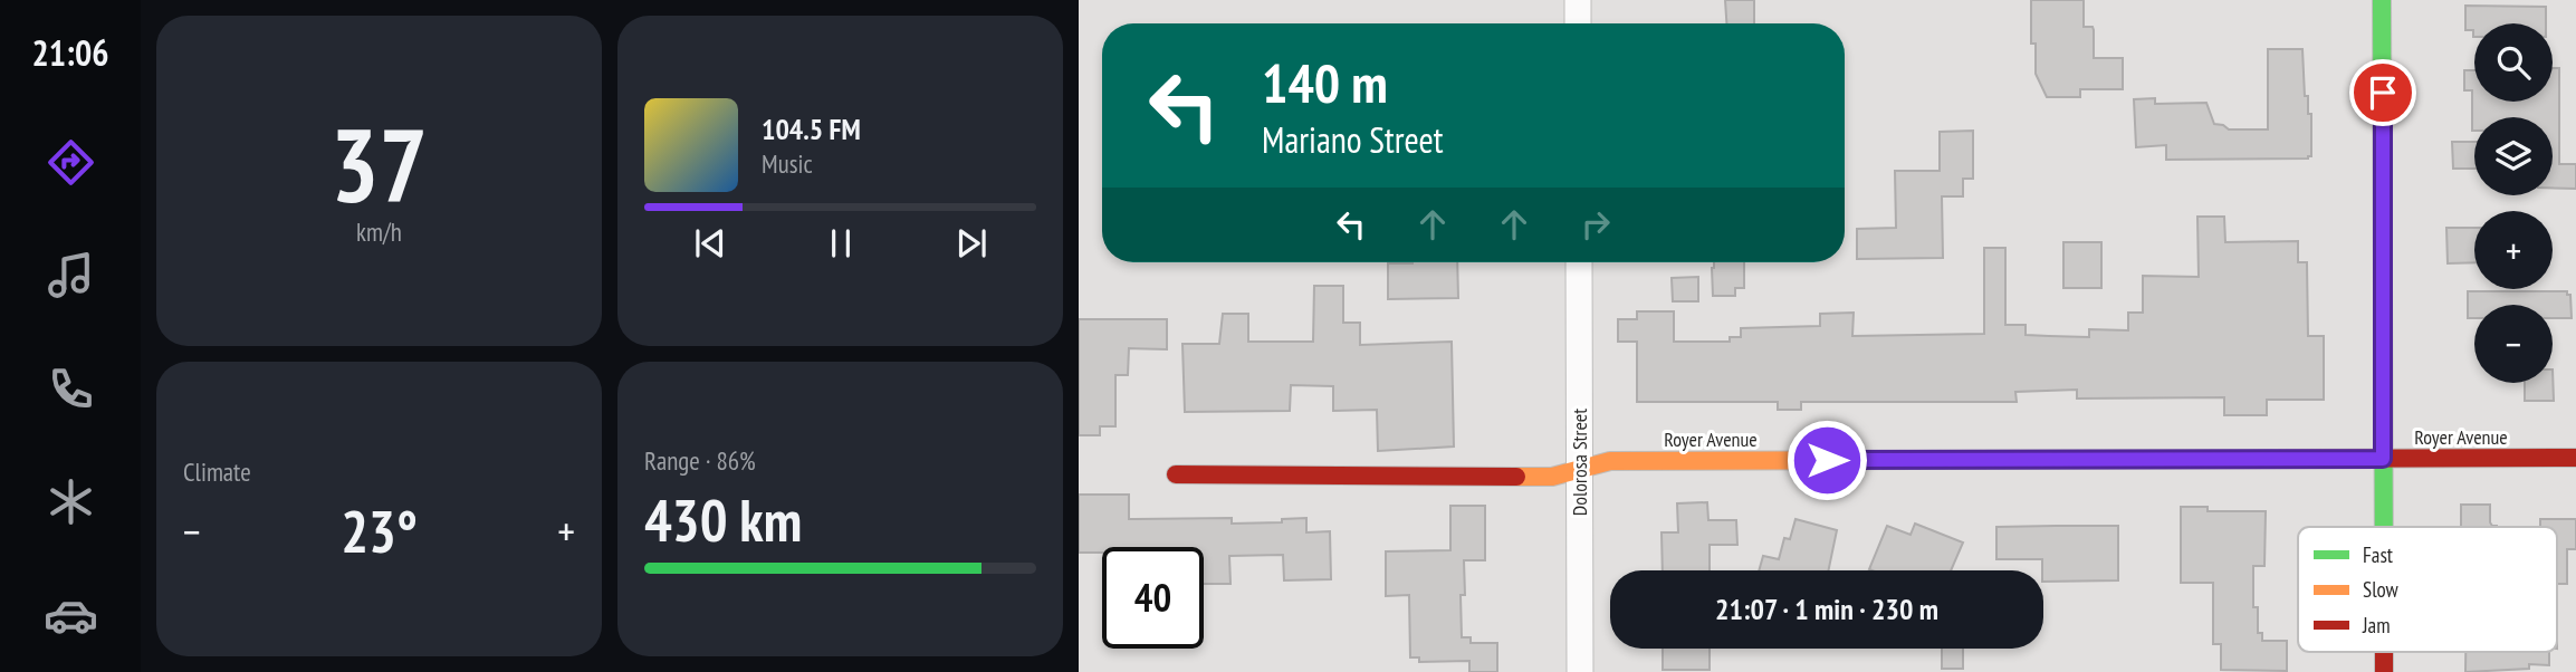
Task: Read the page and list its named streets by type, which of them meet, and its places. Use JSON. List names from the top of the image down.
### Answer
{
  "streets": {
    "street": ["Royer Avenue", "Dolorosa Street"]
  },
  "crossings": [
    ["Royer Avenue", "Dolorosa Street"]
  ],
  "legend": ["Fast", "Slow", "Jam"],
  "page": {
    "tabs": "21:06",
    "tile": [
      ["37", "km/h"],
      "Climate",
      ["Range · 86%", "430 km"]
    ],
    "map_buttons": ["+", "−"],
    "turn": ["140 m", "Mariano Street"],
    "song": ["104.5 FM", "Music"],
    "heat": ["−", "23°", "+"],
    "limit": "40",
    "trip": "21:07 · 1 min · 230 m"
  }
}
